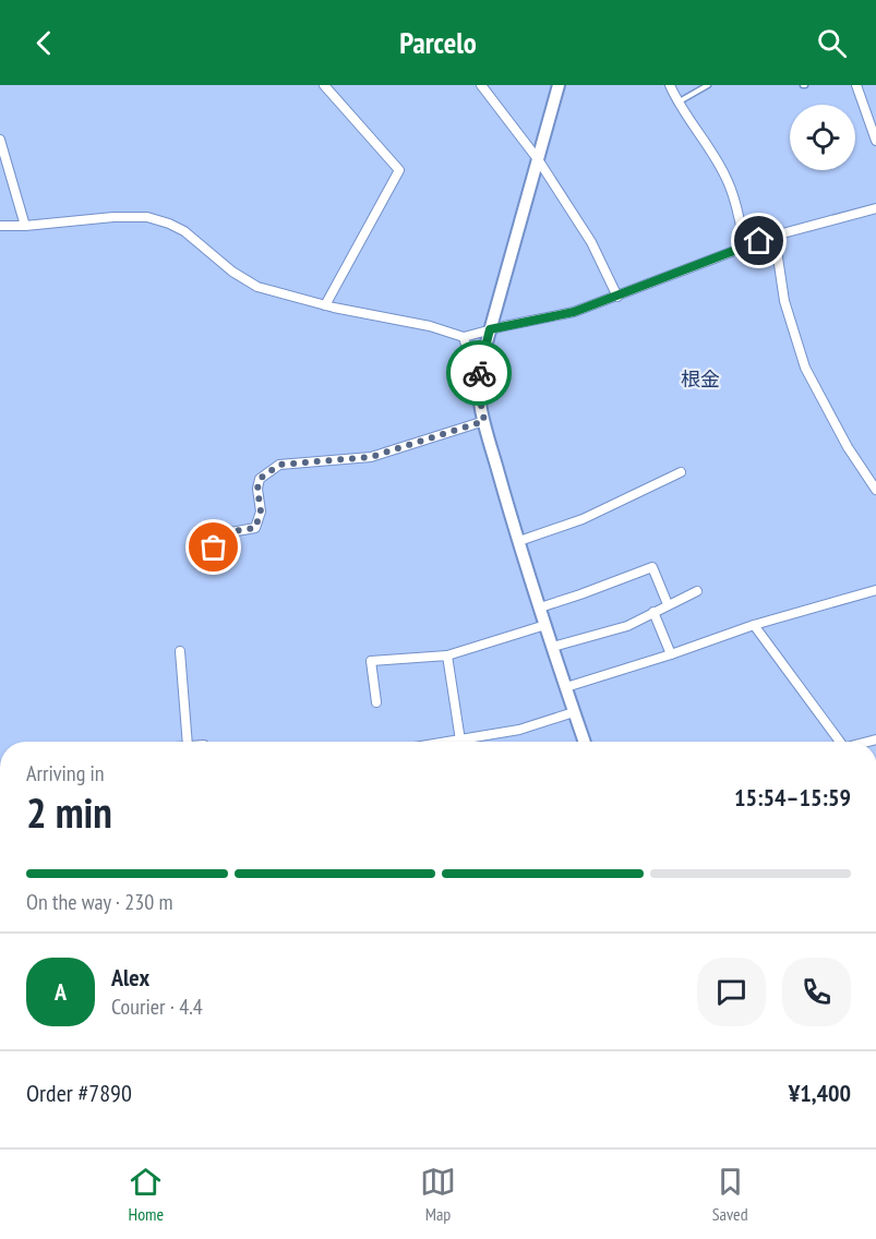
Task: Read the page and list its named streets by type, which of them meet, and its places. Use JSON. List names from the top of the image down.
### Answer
{
  "districts": ["根金"],
  "page": {
    "header": "Parcelo",
    "heading": ["2 min", "Arriving in", "15:54–15:59"],
    "panel": [
      "Alex",
      "Courier · 4.4",
      "Order #7890",
      "¥1,400"
    ],
    "bar": "On the way · 230 m",
    "round": "A",
    "tabs": ["Home", "Map", "Saved"]
  }
}
